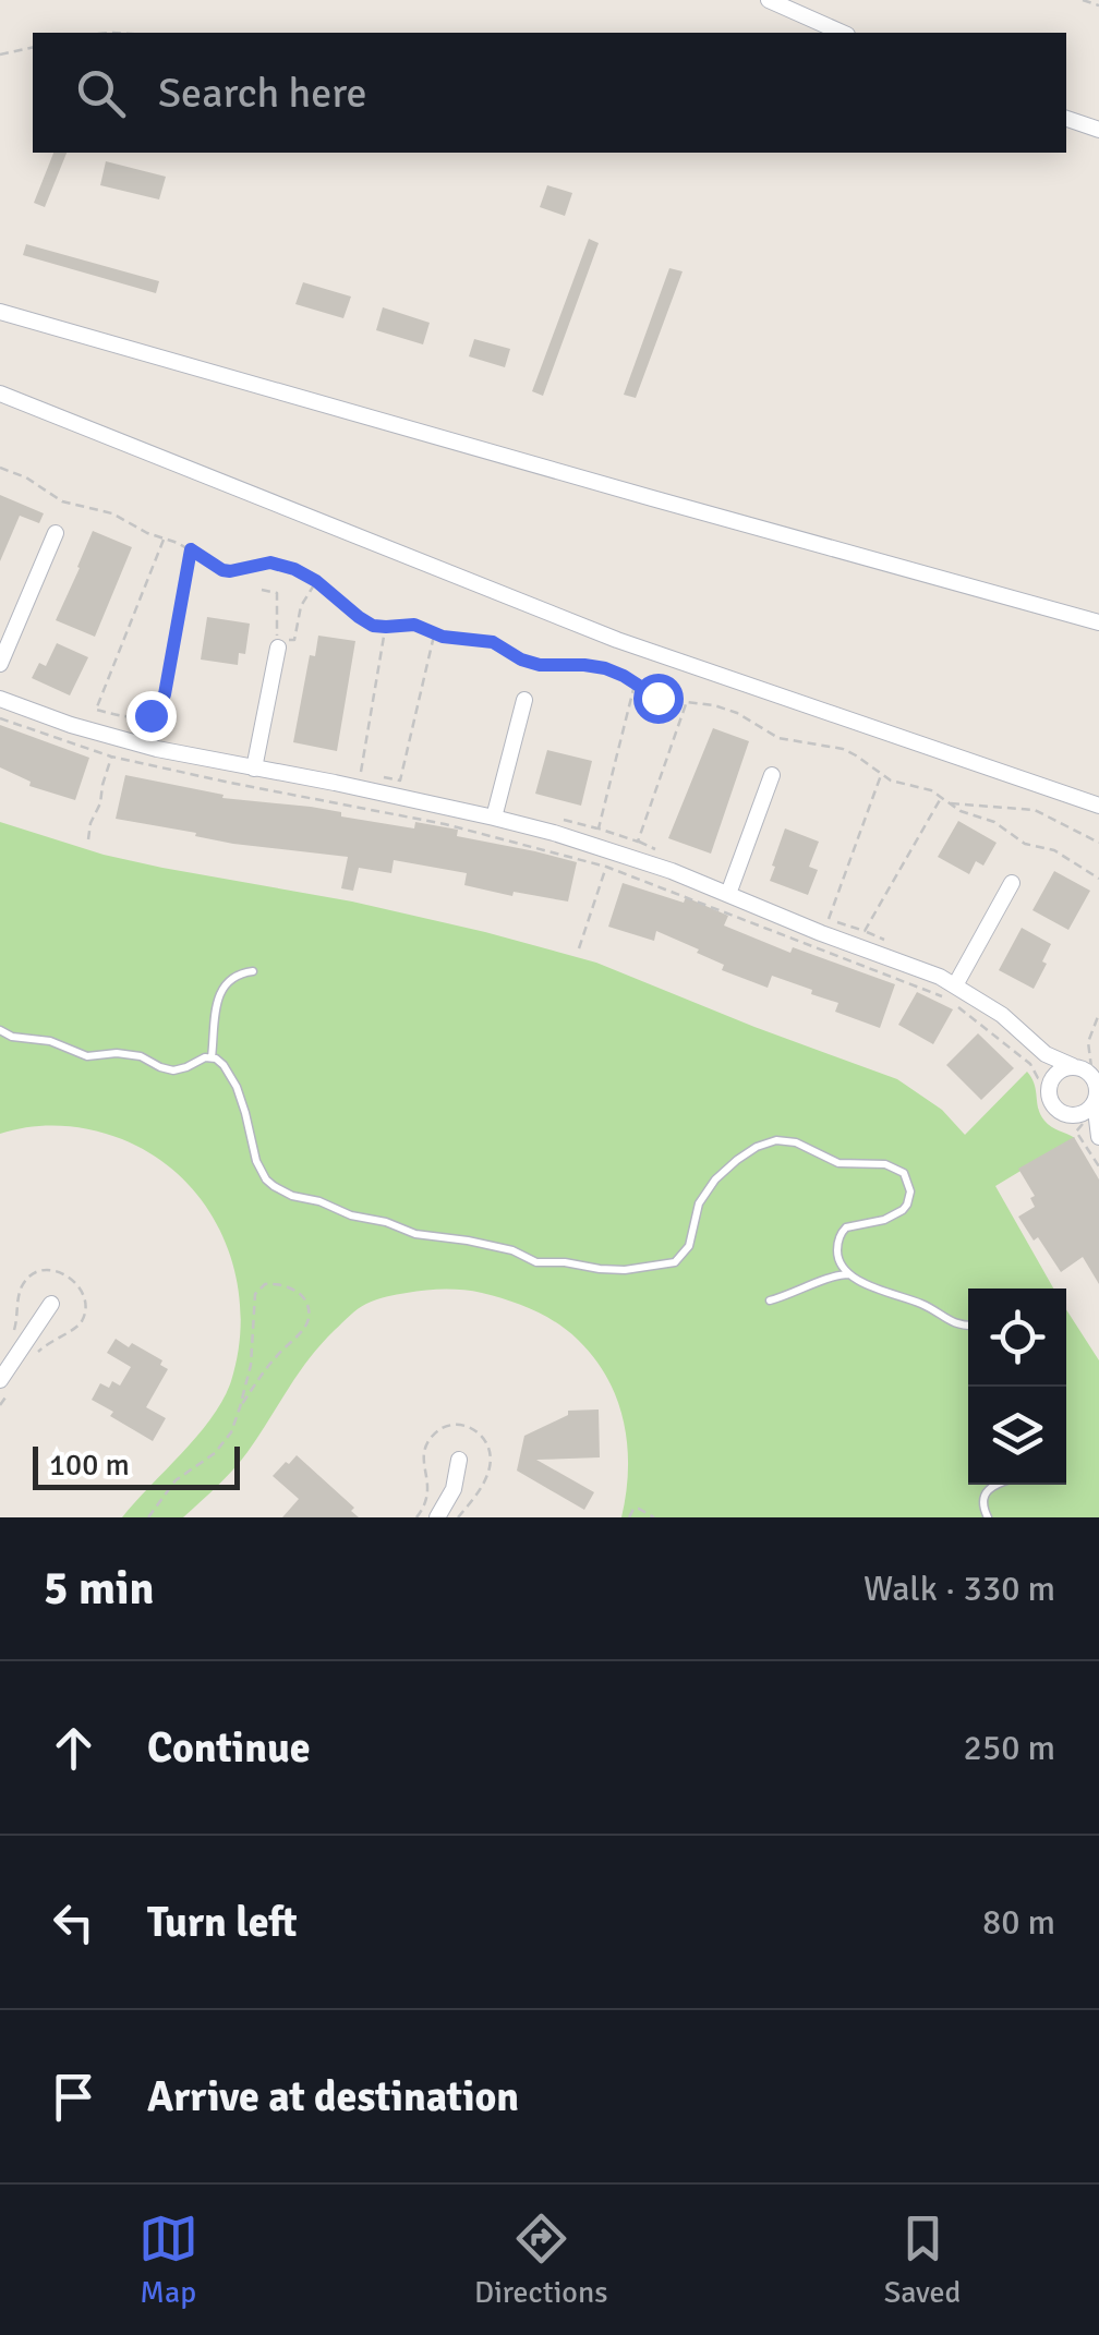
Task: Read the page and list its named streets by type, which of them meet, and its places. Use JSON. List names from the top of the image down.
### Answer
{
  "scale_bar": "100 m",
  "page": {
    "search": "Search here",
    "scale": "100 m",
    "heading": ["5 min", "Walk · 330 m"],
    "list": [
      ["Continue", "250 m"],
      ["Turn left", "80 m"],
      "Arrive at destination"
    ],
    "nav": ["Map", "Directions", "Saved"]
  }
}
